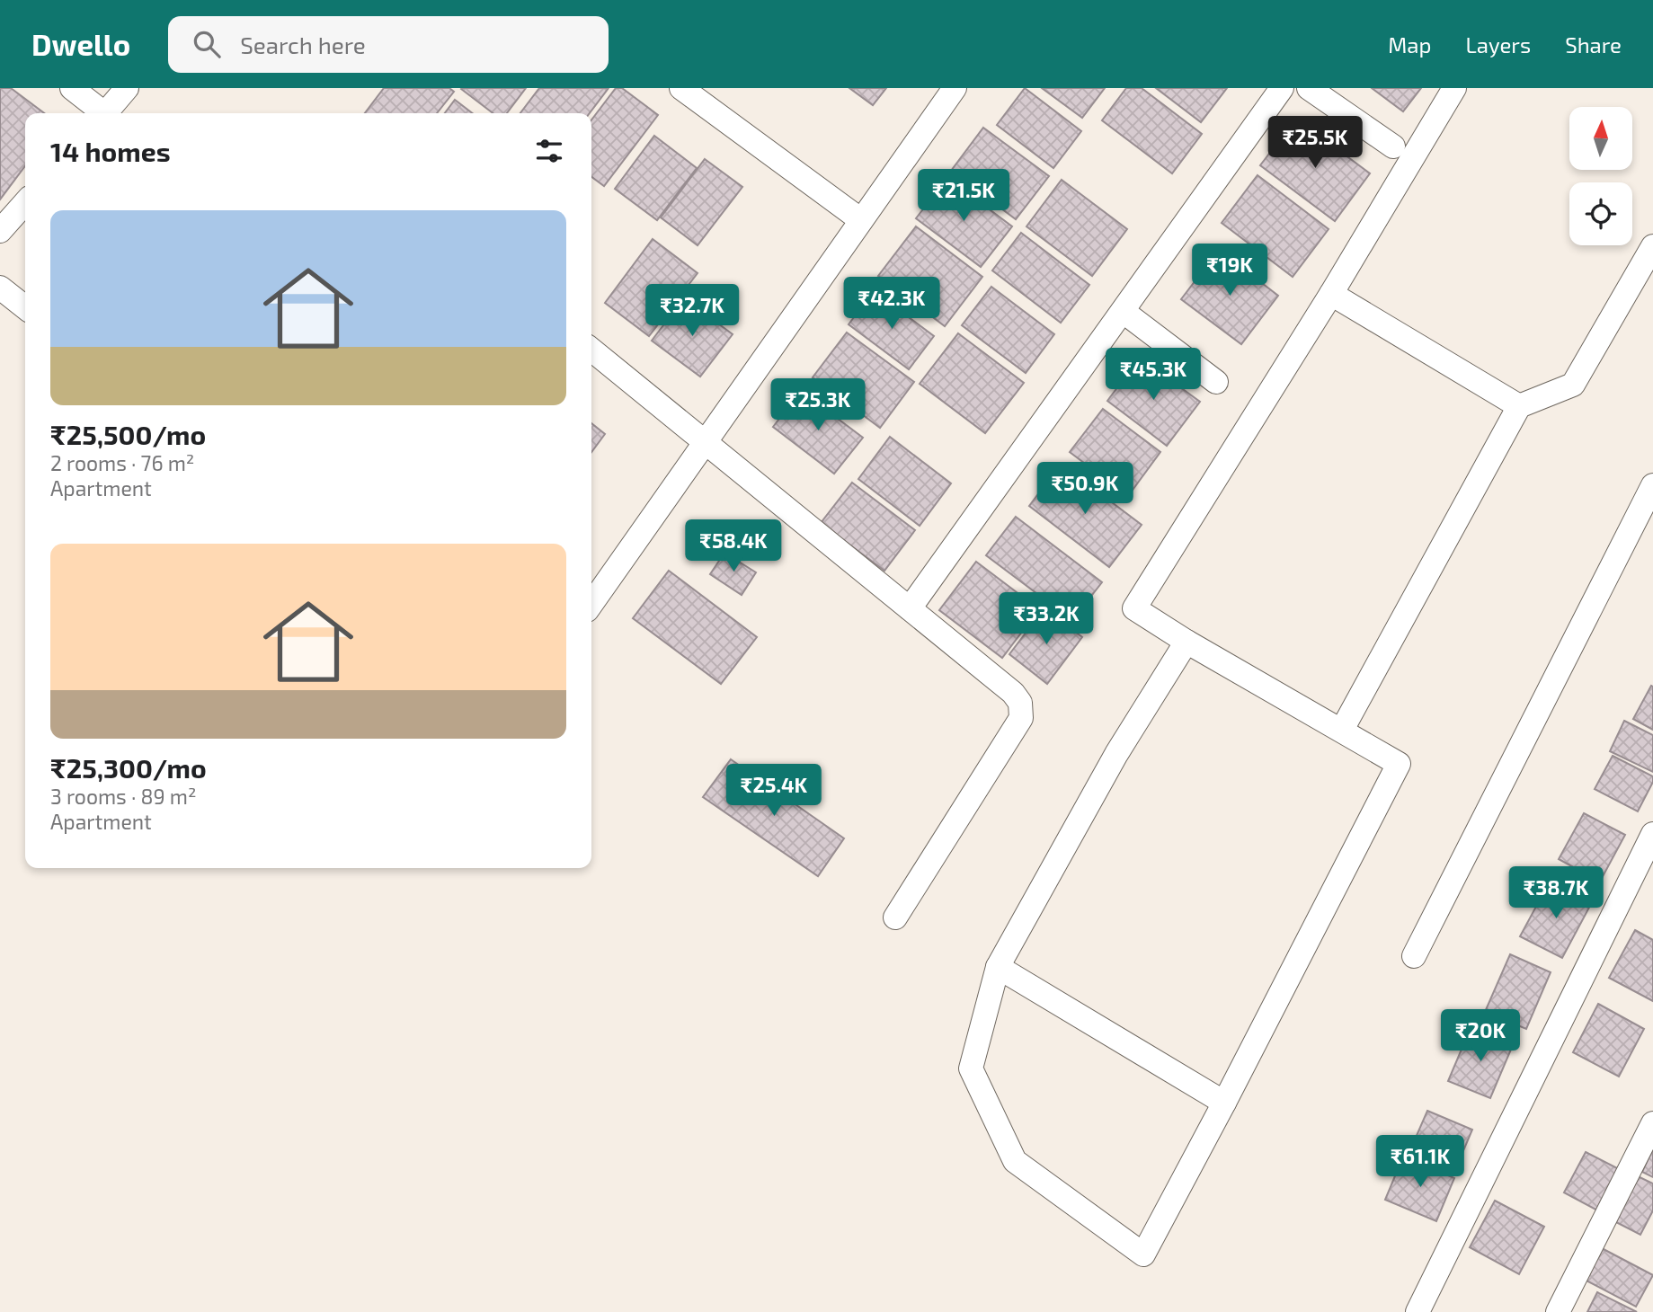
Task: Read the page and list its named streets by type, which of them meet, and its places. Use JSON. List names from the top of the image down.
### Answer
{
  "north": "top",
  "page": {
    "header": "Dwello",
    "search": "Search here",
    "nav": ["Map", "Layers", "Share"],
    "heading": "14 homes",
    "price": [
      "₹25.5K",
      "₹21.5K",
      "₹19K",
      "₹42.3K",
      "₹32.7K",
      "₹45.3K",
      "₹25.3K",
      "₹50.9K",
      "₹58.4K",
      "₹33.2K",
      "₹25.4K",
      "₹38.7K",
      "₹20K",
      "₹61.1K"
    ],
    "list": [
      {
        "name": "₹25,500/mo",
        "note": "2 rooms · 76 m² · Apartment"
      },
      {
        "name": "₹25,300/mo",
        "note": "3 rooms · 89 m² · Apartment"
      }
    ]
  }
}
